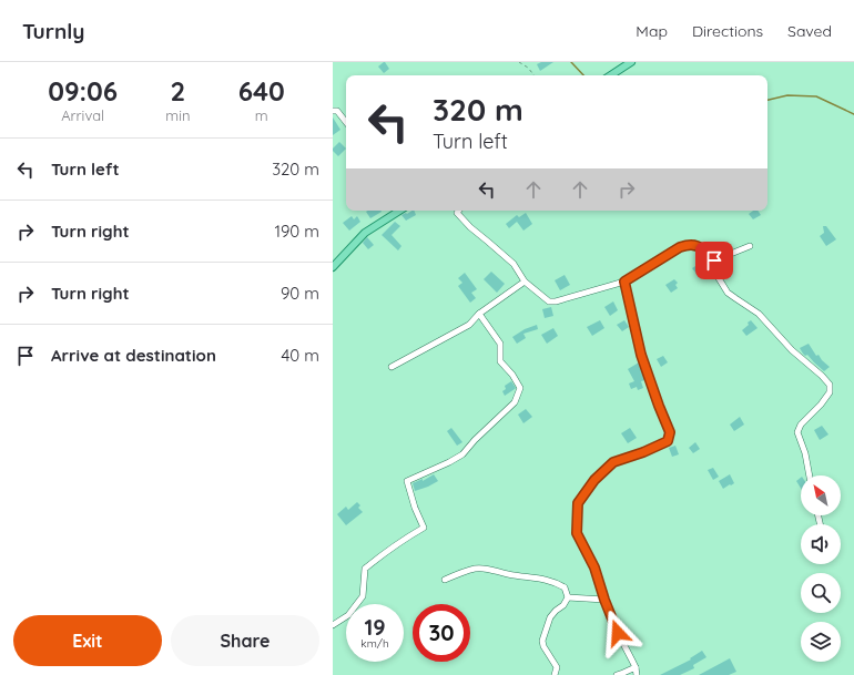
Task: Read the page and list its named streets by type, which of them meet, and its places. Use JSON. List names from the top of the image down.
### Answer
{
  "north": "top left",
  "page": {
    "header": "Turnly",
    "nav": ["Map", "Directions", "Saved"],
    "eta": [
      "09:06",
      "Arrival",
      "2",
      "min",
      "640",
      "m"
    ],
    "turn": ["320 m", "Turn left"],
    "list": [
      {
        "name": "Turn left",
        "value": "320 m"
      },
      {
        "name": "Turn right",
        "value": "190 m"
      },
      {
        "name": "Turn right",
        "value": "90 m"
      },
      {
        "name": "Arrive at destination",
        "value": "40 m"
      }
    ],
    "speed": "19 km/h",
    "limit": "30",
    "buttons": ["Exit", "Share"]
  }
}
